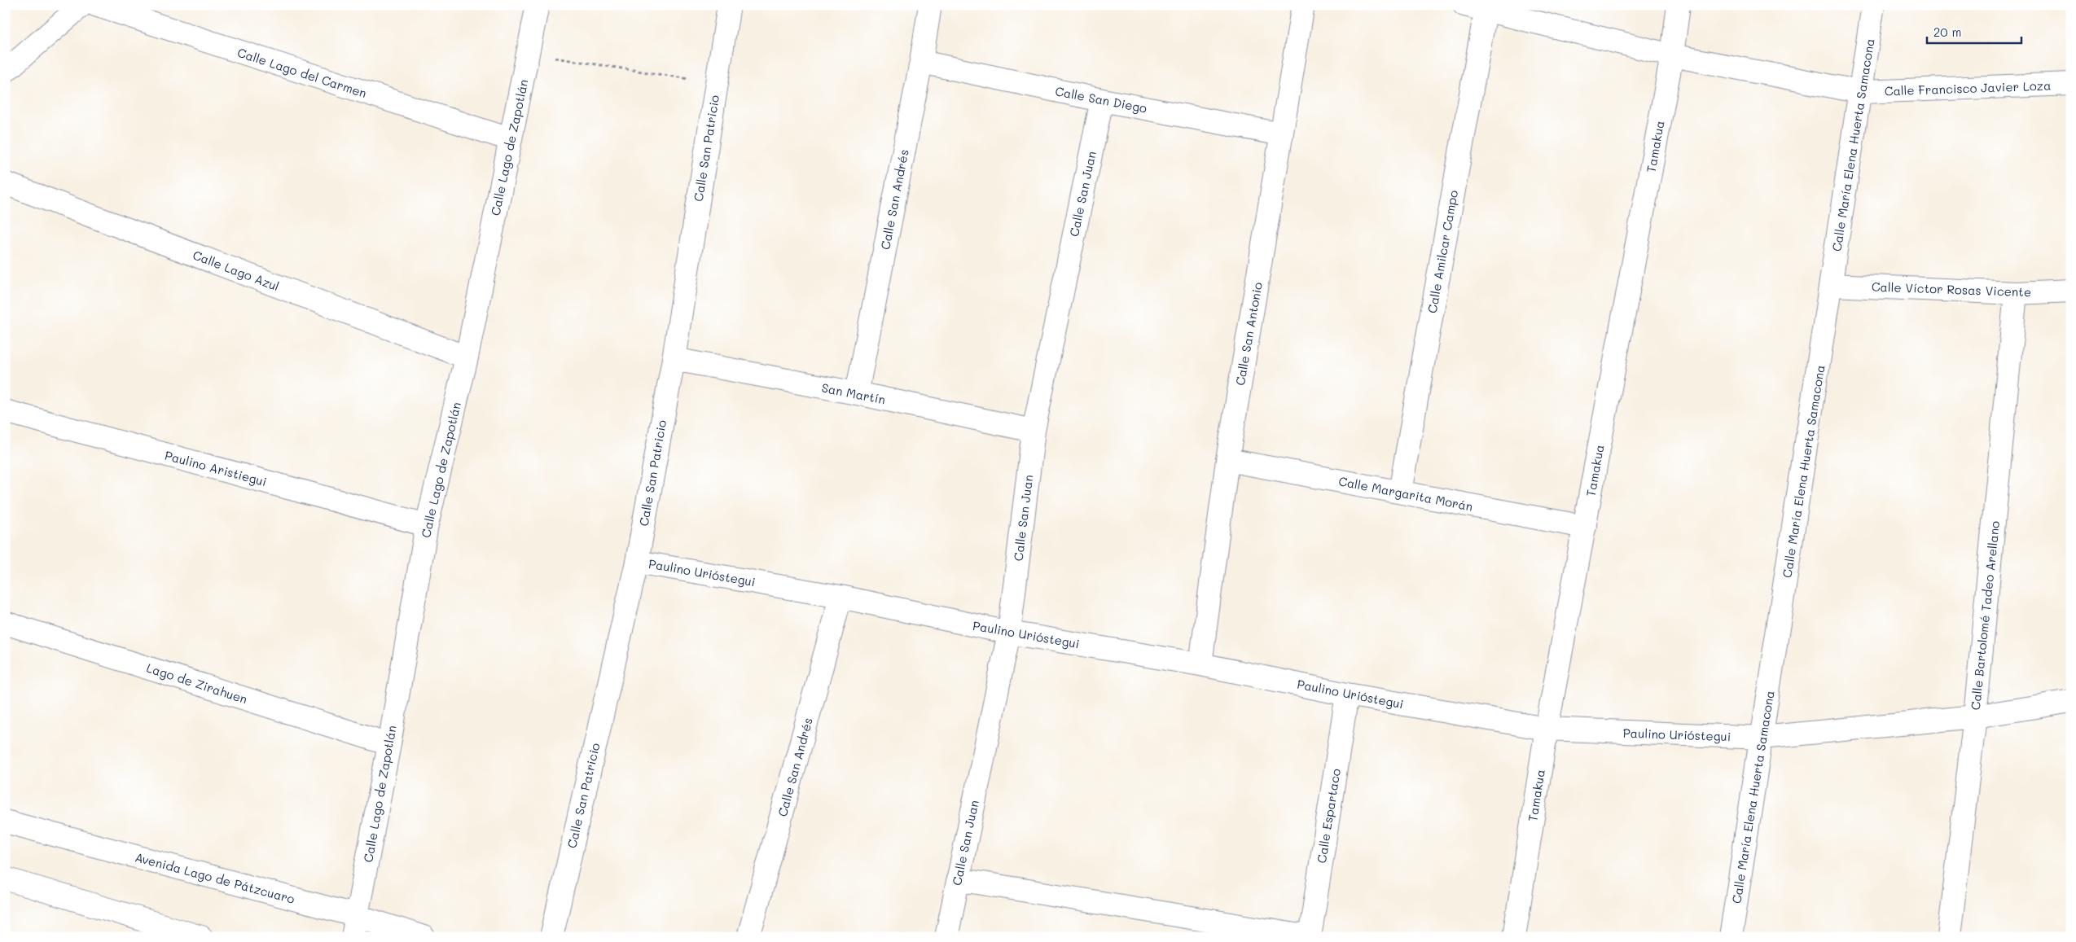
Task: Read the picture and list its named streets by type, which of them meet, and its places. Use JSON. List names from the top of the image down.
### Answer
{
  "streets": {
    "street": [
      "Calle Lago del Carmen",
      "Calle Francisco Javier Loza",
      "Calle San Diego",
      "Calle María Elena Huerta Samacona",
      "Tamakua",
      "Calle Lago de Zapotlán",
      "Calle San Patricio",
      "Calle San Juan",
      "Calle San Andrés",
      "Calle Amilcar Campo",
      "Calle Lago Azul",
      "Calle Víctor Rosas Vicente",
      "Calle San Antonio",
      "San Martín",
      "Paulino Aristiegui",
      "Calle Margarita Morán",
      "Paulino Urióstegui",
      "Calle Bartolomé Tadeo Arellano",
      "Lago de Zirahuen",
      "Calle Espartaco",
      "Avenida Lago de Pátzcuaro"
    ]
  },
  "crossings": [
    ["Calle Lago del Carmen", "Calle Lago de Zapotlán"],
    ["Calle Francisco Javier Loza", "Calle María Elena Huerta Samacona"],
    ["Calle Francisco Javier Loza", "Tamakua"],
    ["Calle Francisco Javier Loza", "Calle Amilcar Campo"],
    ["Calle San Diego", "Calle San Juan"],
    ["Calle San Diego", "Calle San Andrés"],
    ["Calle San Diego", "Calle San Antonio"],
    ["Calle María Elena Huerta Samacona", "Calle Víctor Rosas Vicente"],
    ["Calle María Elena Huerta Samacona", "Paulino Urióstegui"],
    ["Tamakua", "Calle Margarita Morán"],
    ["Tamakua", "Paulino Urióstegui"],
    ["Calle Lago de Zapotlán", "Calle Lago Azul"],
    ["Calle Lago de Zapotlán", "Paulino Aristiegui"],
    ["Calle Lago de Zapotlán", "Lago de Zirahuen"],
    ["Calle Lago de Zapotlán", "Avenida Lago de Pátzcuaro"],
    ["Calle San Patricio", "San Martín"],
    ["Calle San Patricio", "Paulino Urióstegui"],
    ["Calle San Juan", "San Martín"],
    ["Calle San Juan", "Paulino Urióstegui"],
    ["Calle San Andrés", "San Martín"],
    ["Calle San Andrés", "Paulino Urióstegui"],
    ["Calle Amilcar Campo", "Calle Margarita Morán"],
    ["Calle Víctor Rosas Vicente", "Calle Bartolomé Tadeo Arellano"],
    ["Calle San Antonio", "Calle Margarita Morán"],
    ["Calle San Antonio", "Paulino Urióstegui"],
    ["Paulino Urióstegui", "Calle Bartolomé Tadeo Arellano"],
    ["Paulino Urióstegui", "Calle Espartaco"]
  ],
  "scale_bar": "20 m"
}
